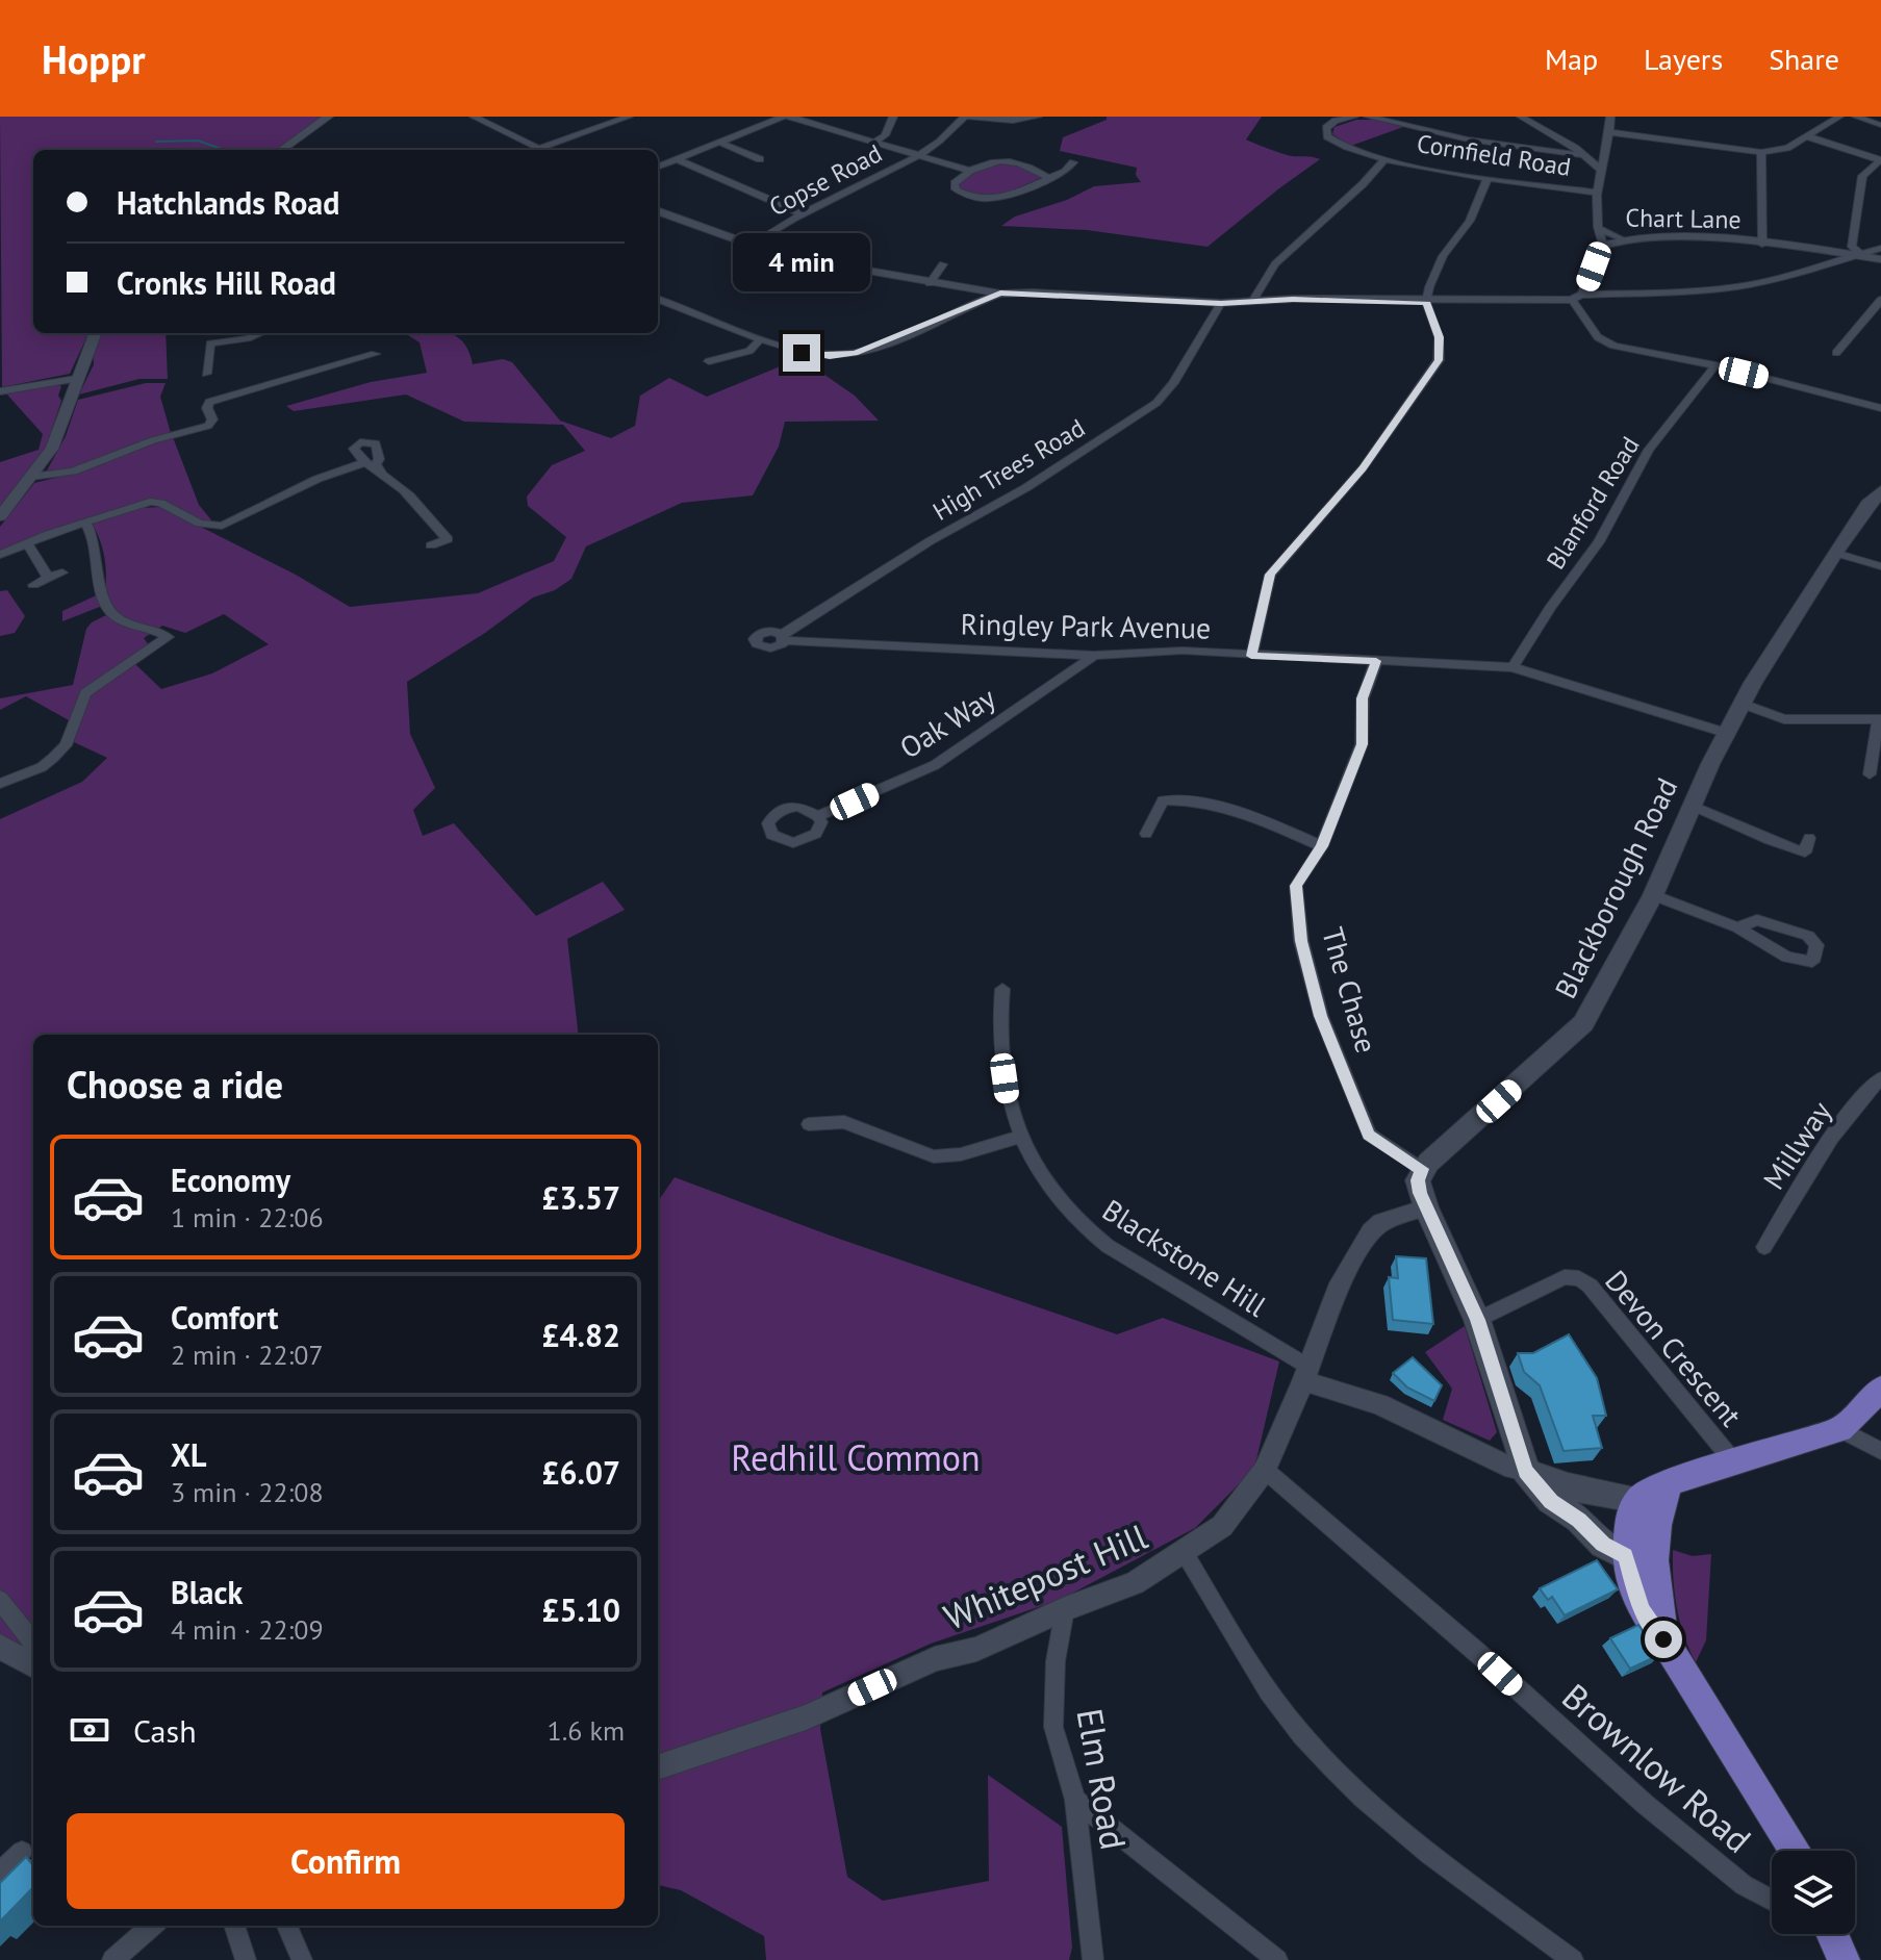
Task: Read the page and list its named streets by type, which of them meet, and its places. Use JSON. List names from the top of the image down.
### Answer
{
  "streets": {
    "main road": ["Blackborough Road"],
    "street": [
      "Cornfield Road",
      "Copse Road",
      "Chart Lane",
      "High Trees Road",
      "Blanford Road",
      "Ringley Park Avenue",
      "Oak Way",
      "The Chase",
      "Millway",
      "Blackstone Hill",
      "Devon Crescent",
      "Whitepost Hill",
      "Brownlow Road",
      "Elm Road"
    ]
  },
  "crossings": [
    ["High Trees Road", "Ringley Park Avenue"],
    ["Blanford Road", "Ringley Park Avenue"],
    ["Ringley Park Avenue", "Oak Way"],
    ["Ringley Park Avenue", "Blackborough Road"],
    ["Ringley Park Avenue", "The Chase"],
    ["Blackborough Road", "The Chase"],
    ["Blackstone Hill", "Whitepost Hill"],
    ["Whitepost Hill", "Brownlow Road"],
    ["Whitepost Hill", "Elm Road"]
  ],
  "parks": ["Redhill Common"],
  "page": {
    "header": "Hoppr",
    "nav": ["Map", "Layers", "Share"],
    "banner": ["Hatchlands Road", "Cronks Hill Road"],
    "bubble": "4 min",
    "heading": "Choose a ride",
    "list": [
      {
        "name": "Economy",
        "note": "1 min · 22:06",
        "value": "£3.57"
      },
      {
        "name": "Comfort",
        "note": "2 min · 22:07",
        "value": "£4.82"
      },
      {
        "name": "XL",
        "note": "3 min · 22:08",
        "value": "£6.07"
      },
      {
        "name": "Black",
        "note": "4 min · 22:09",
        "value": "£5.10"
      }
    ],
    "pay": ["Cash", "1.6 km"],
    "buttons": "Confirm"
  }
}
